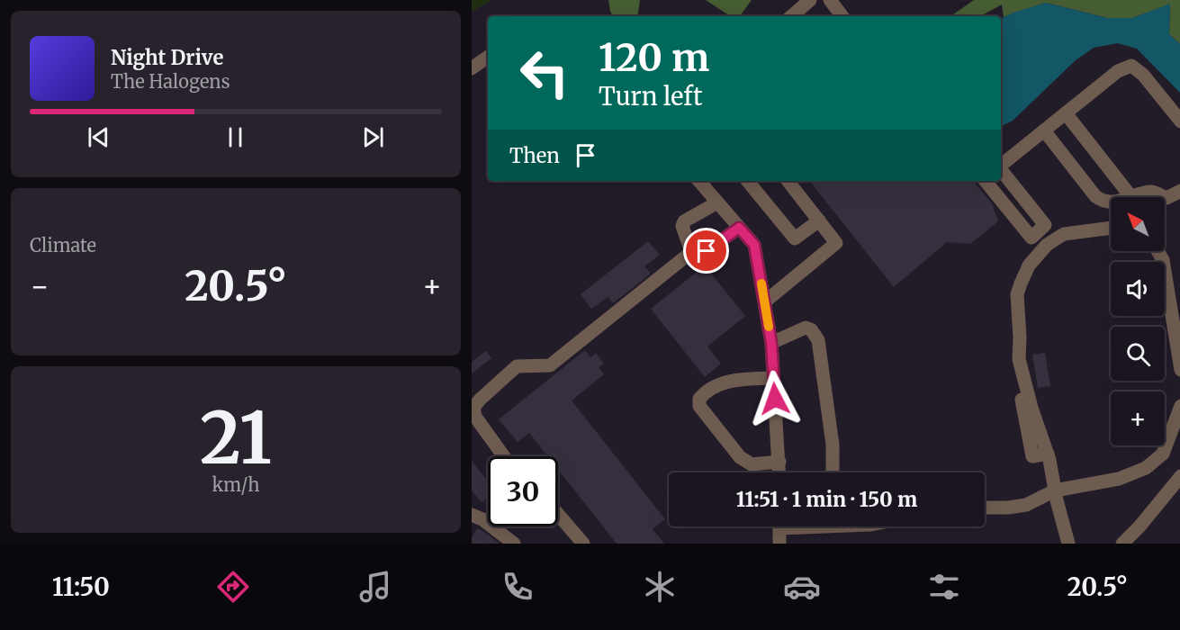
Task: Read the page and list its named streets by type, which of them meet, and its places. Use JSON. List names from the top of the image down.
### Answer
{
  "north": "top left",
  "page": {
    "turn": ["120 m", "Turn left"],
    "song": ["Night Drive", "The Halogens"],
    "then": "Then",
    "tile": [
      "Climate",
      ["21", "km/h"]
    ],
    "map_buttons": "+",
    "heat": ["−", "20.5°", "+"],
    "limit": "30",
    "trip": "11:51 · 1 min · 150 m",
    "tabs": ["11:50", "20.5°"]
  }
}
